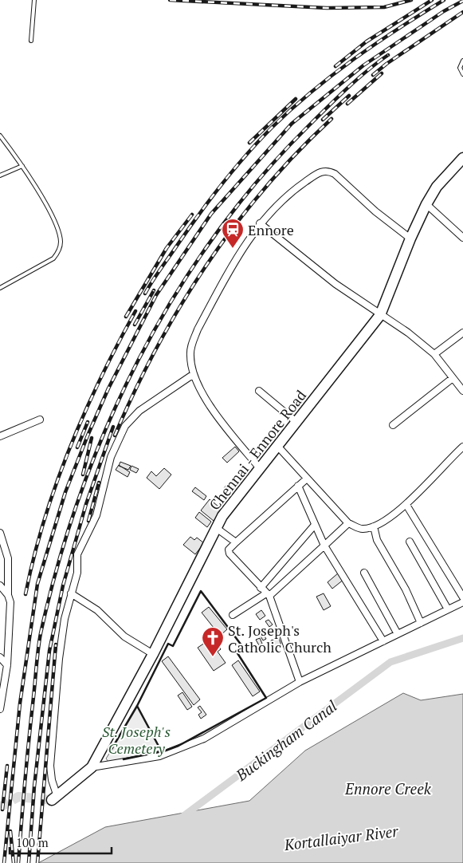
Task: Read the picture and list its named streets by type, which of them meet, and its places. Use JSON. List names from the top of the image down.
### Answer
{
  "streets": {
    "main road": ["Chennai - Ennore Road"]
  },
  "water": ["Buckingham Canal", "Ennore Creek", "Kortallaiyar River"],
  "parks": ["St. Joseph's Cemetery"],
  "places": {
    "station": ["Ennore"],
    "church": ["St. Joseph's Catholic Church"]
  },
  "scale_bar": "100 m"
}
